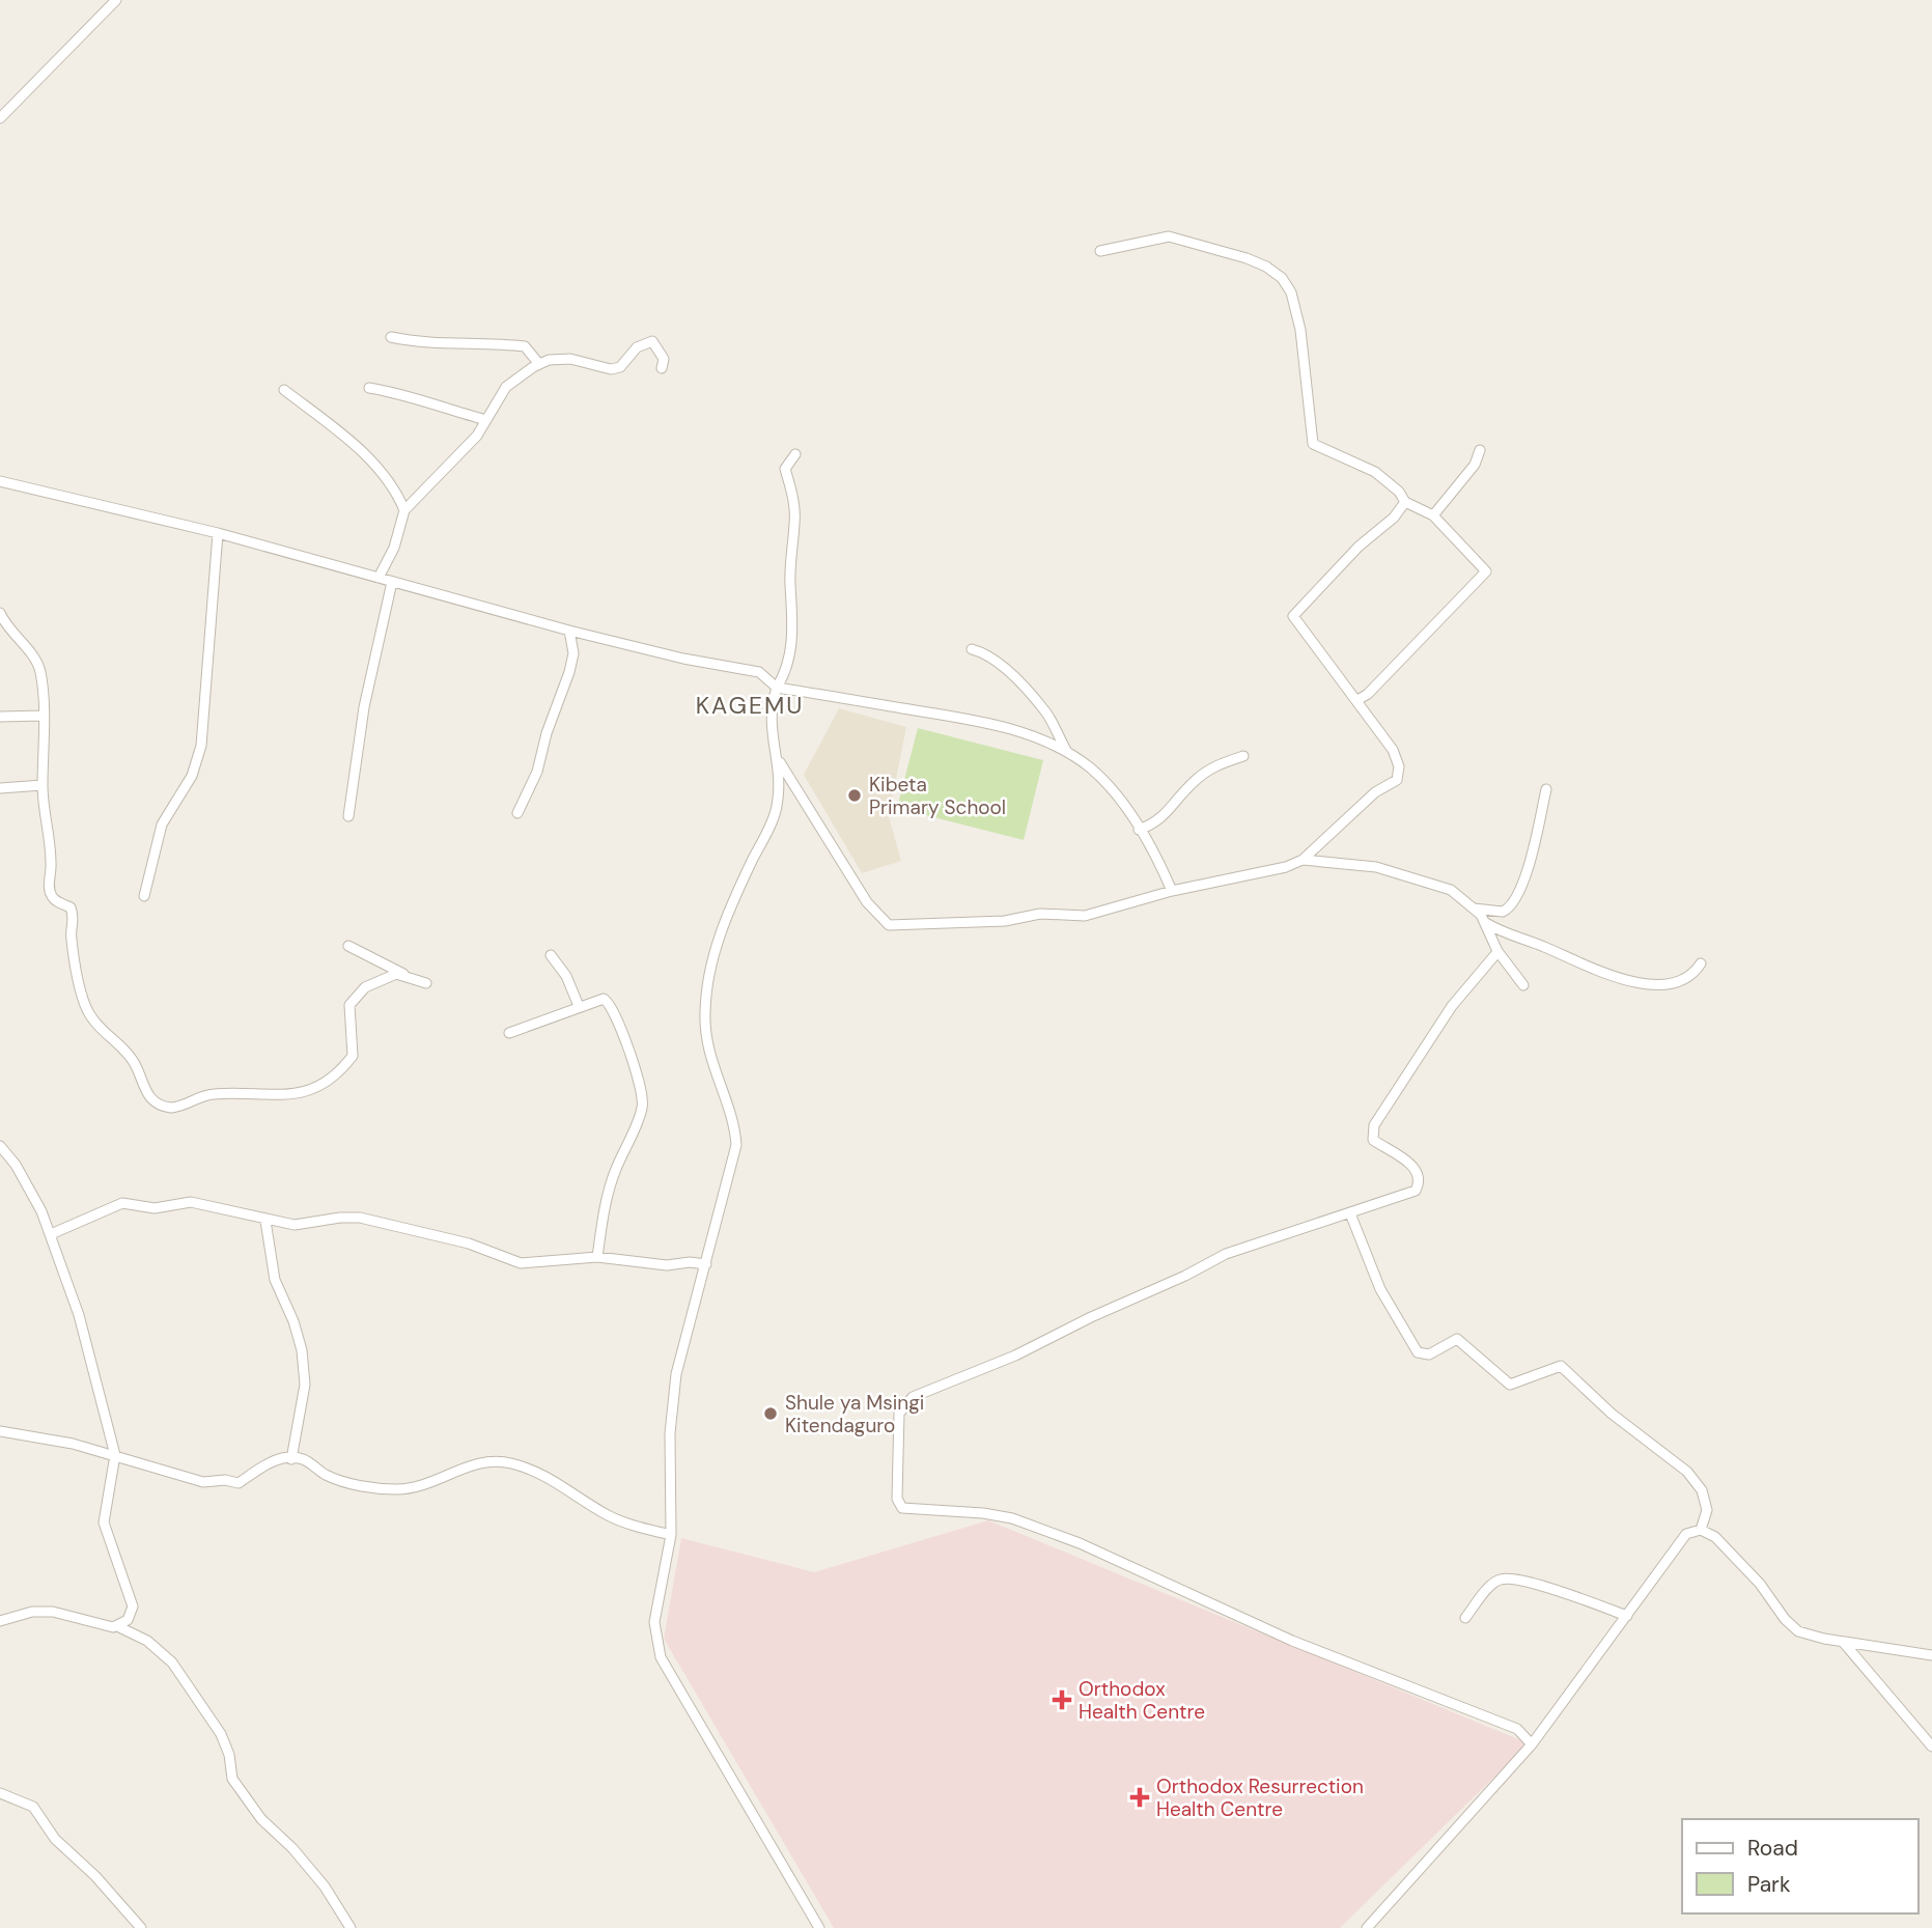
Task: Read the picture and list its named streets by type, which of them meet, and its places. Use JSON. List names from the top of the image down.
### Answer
{
  "districts": ["KAGEMU"],
  "places": {
    "other": ["Kibeta Primary School", "Shule ya Msingi Kitendaguro"],
    "health": ["Orthodox Health Centre", "Orthodox Resurrection Health Centre"]
  },
  "legend": ["Road", "Park"]
}
